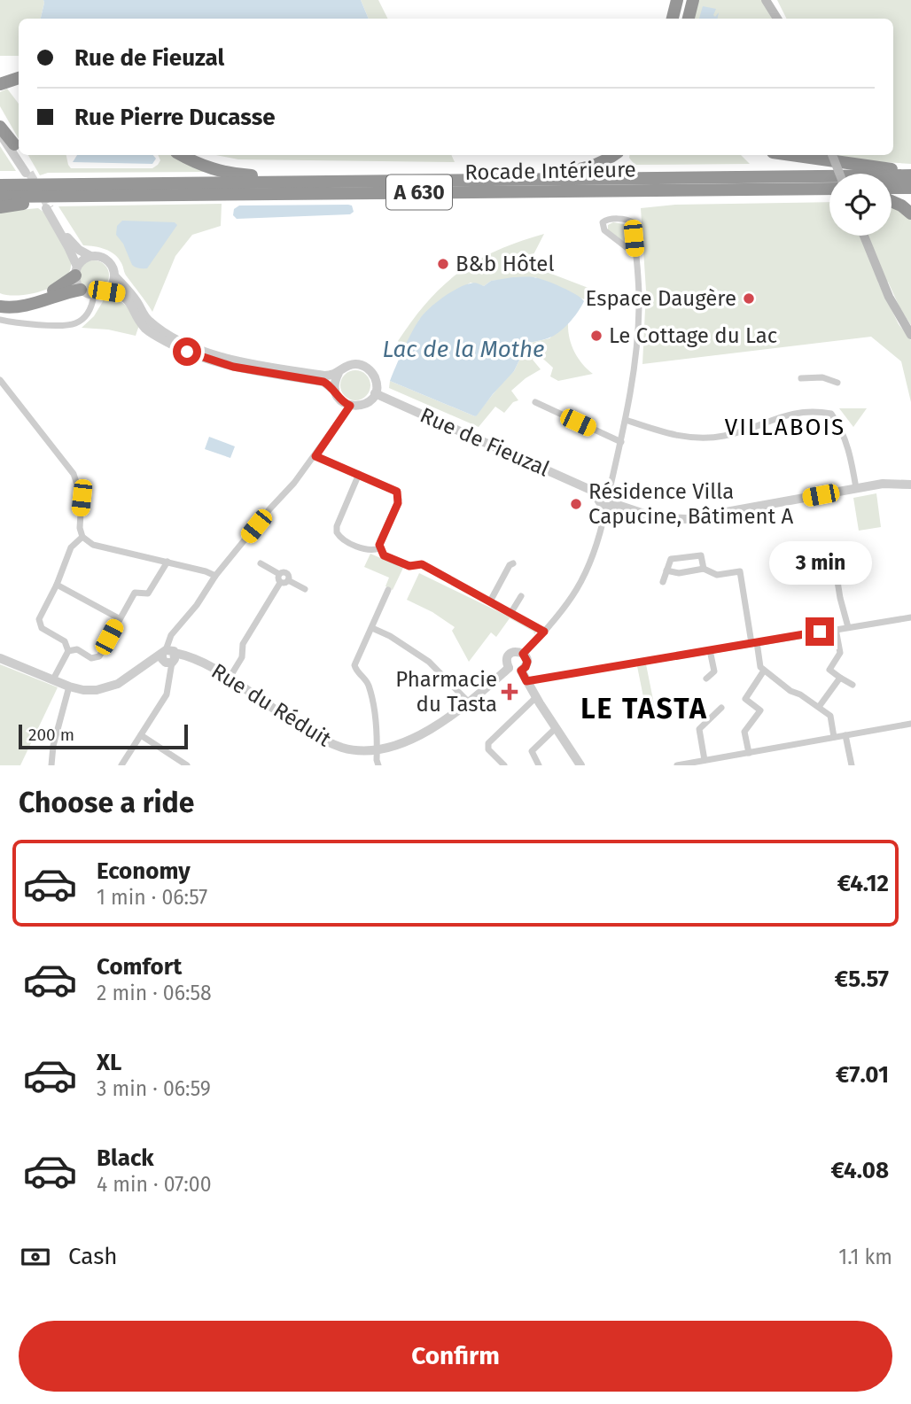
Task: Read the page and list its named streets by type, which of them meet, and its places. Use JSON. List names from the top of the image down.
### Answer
{
  "streets": {
    "highway": ["Rocade Intérieure", "A 630"],
    "street": ["Rue de Fieuzal", "Rue du Réduit"]
  },
  "districts": ["VILLABOIS", "LE TASTA"],
  "water": ["Lac de la Mothe"],
  "places": {
    "other": [
      "B&b Hôtel",
      "Espace Daugère",
      "Le Cottage du Lac",
      "Résidence Villa Capucine, Bâtiment A"
    ],
    "health": ["Pharmacie du Tasta"]
  },
  "scale_bar": "200 m",
  "page": {
    "banner": ["Rue de Fieuzal", "Rue Pierre Ducasse"],
    "bubble": "3 min",
    "scale": "200 m",
    "heading": "Choose a ride",
    "list": [
      {
        "name": "Economy",
        "note": "1 min · 06:57",
        "value": "€4.12"
      },
      {
        "name": "Comfort",
        "note": "2 min · 06:58",
        "value": "€5.57"
      },
      {
        "name": "XL",
        "note": "3 min · 06:59",
        "value": "€7.01"
      },
      {
        "name": "Black",
        "note": "4 min · 07:00",
        "value": "€4.08"
      }
    ],
    "pay": ["Cash", "1.1 km"],
    "buttons": "Confirm"
  }
}
